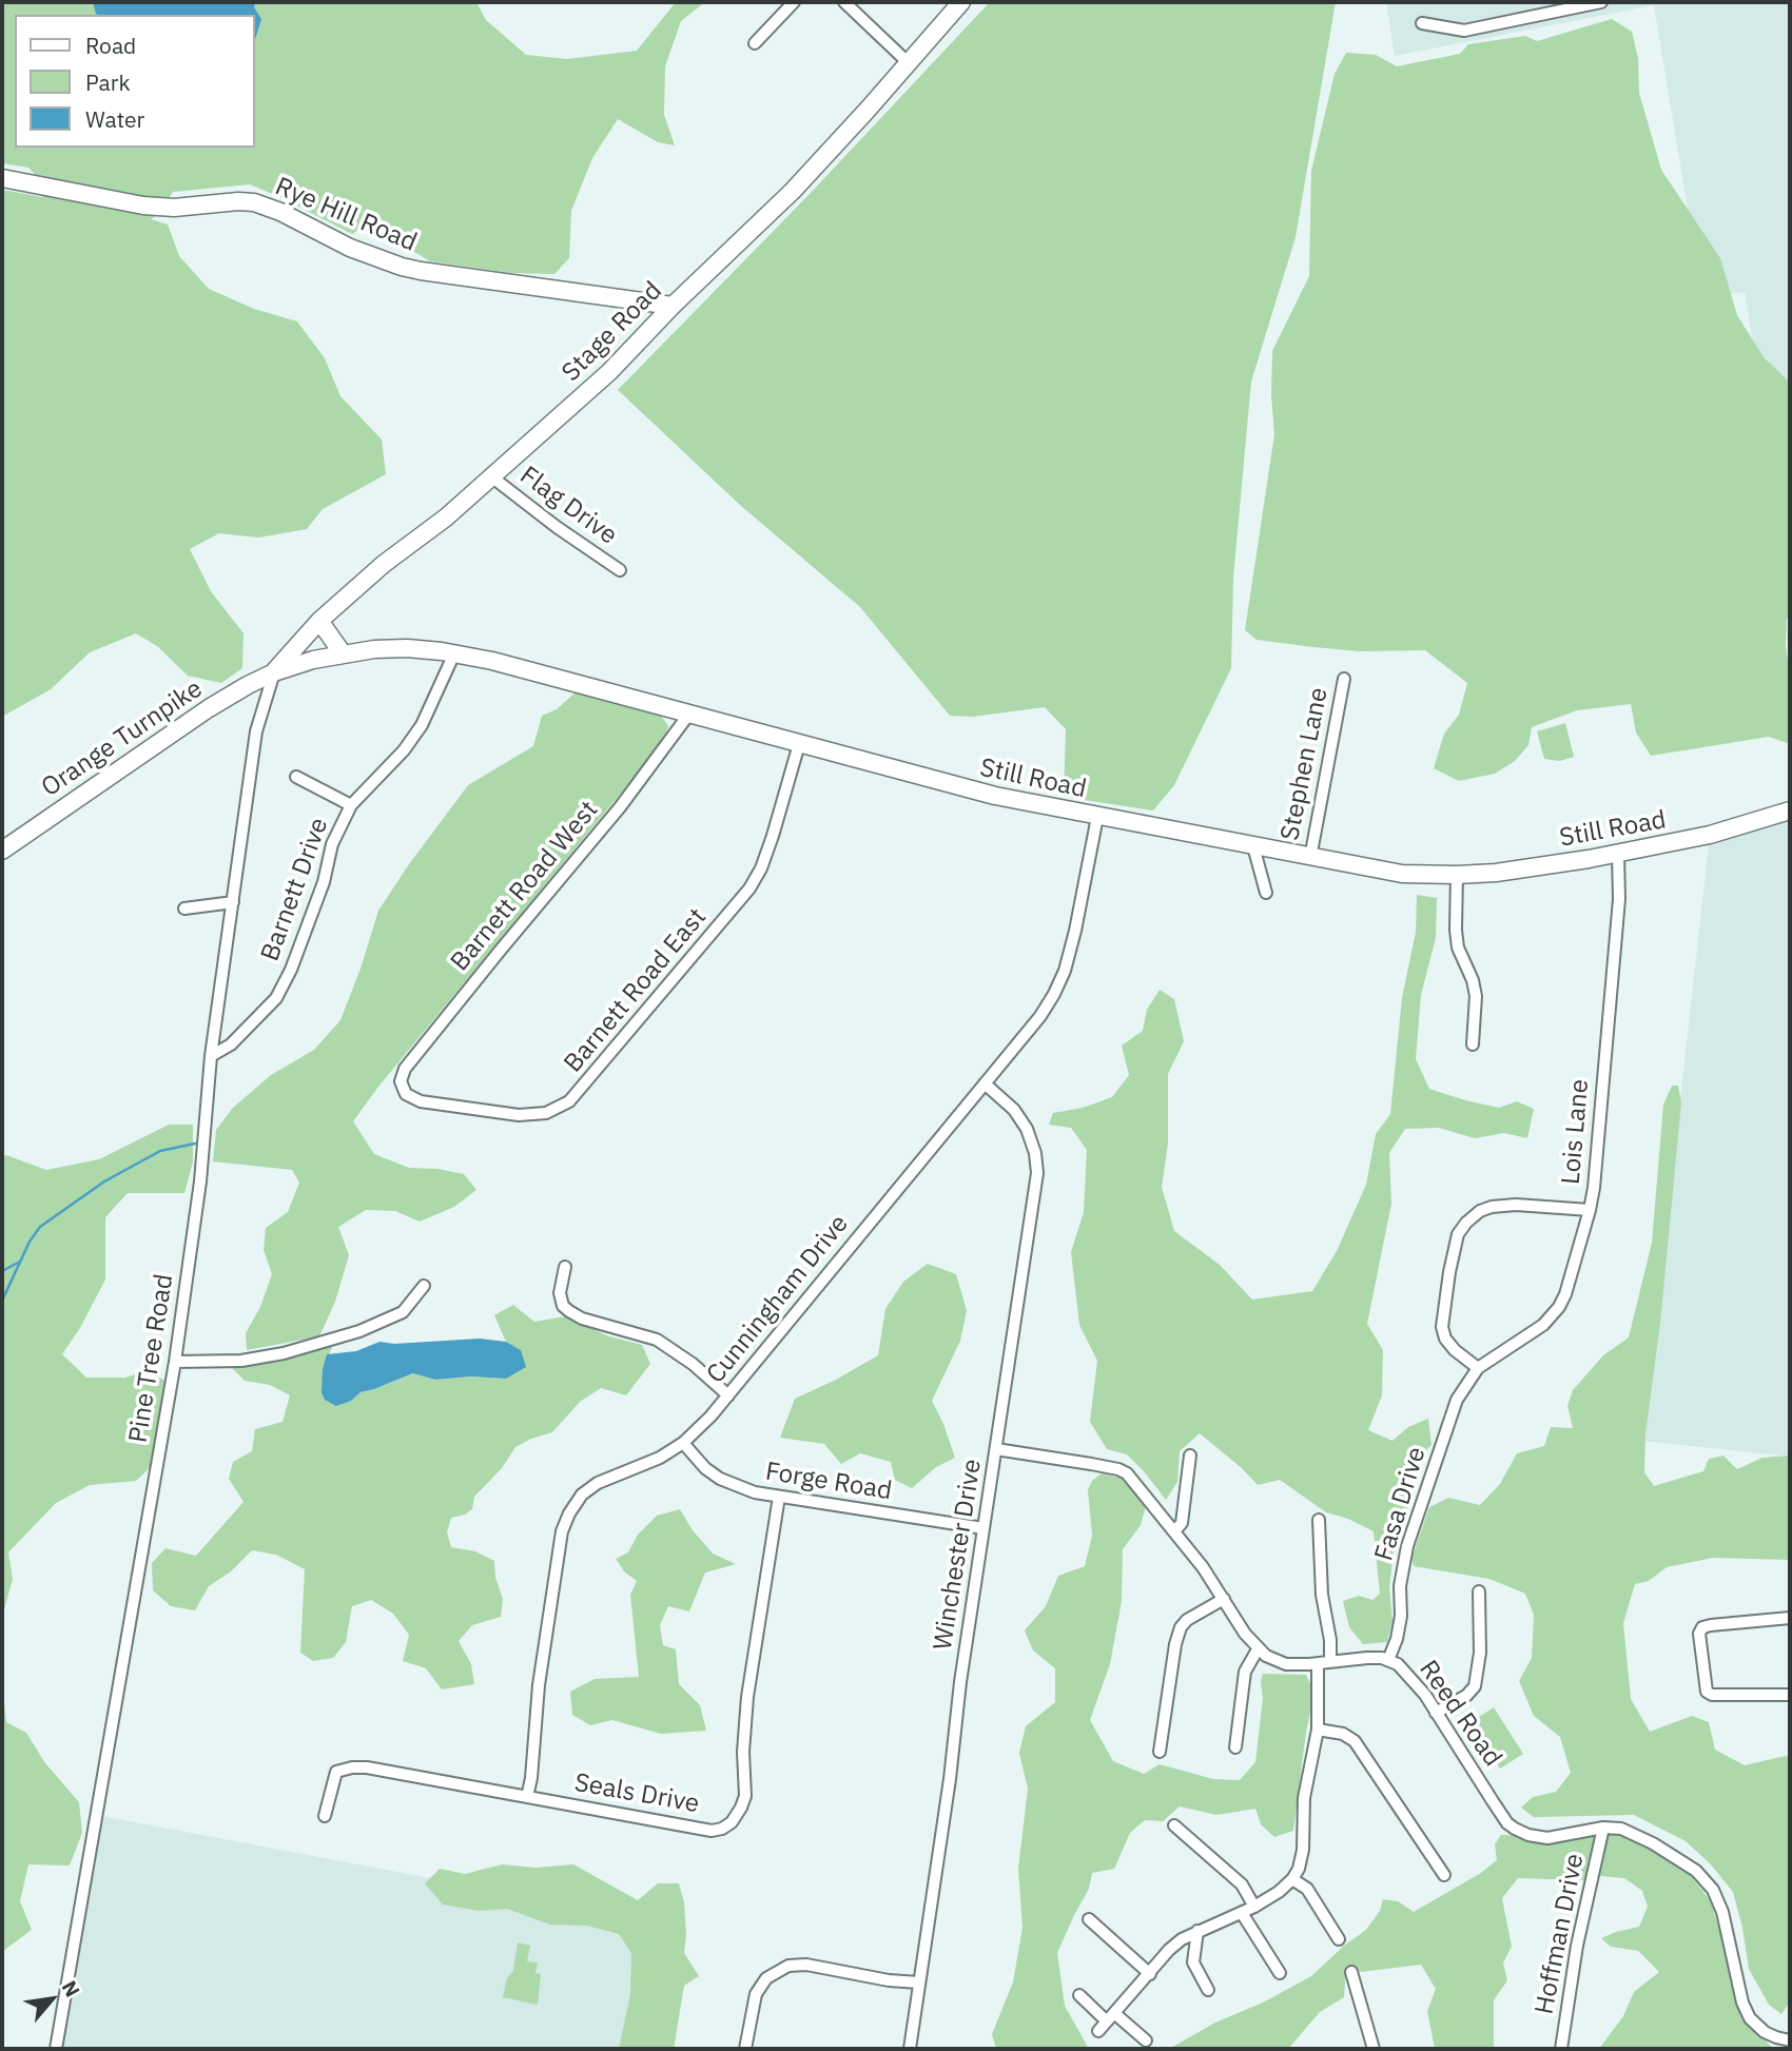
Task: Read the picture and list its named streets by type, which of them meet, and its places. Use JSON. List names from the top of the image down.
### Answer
{
  "streets": {
    "main road": [
      "Rye Hill Road",
      "Stage Road",
      "Orange Turnpike",
      "Still Road"
    ],
    "street": [
      "Flag Drive",
      "Stephen Lane",
      "Barnett Road West",
      "Barnett Drive",
      "Barnett Road East",
      "Lois Lane",
      "Cunningham Drive",
      "Pine Tree Road",
      "Forge Road",
      "Fasa Drive",
      "Winchester Drive",
      "Reed Road",
      "Seals Drive",
      "Hoffman Drive"
    ]
  },
  "crossings": [
    ["Rye Hill Road", "Stage Road"],
    ["Stage Road", "Flag Drive"],
    ["Stage Road", "Orange Turnpike"],
    ["Stage Road", "Still Road"],
    ["Stage Road", "Pine Tree Road"],
    ["Orange Turnpike", "Still Road"],
    ["Orange Turnpike", "Pine Tree Road"],
    ["Stephen Lane", "Still Road"],
    ["Still Road", "Barnett Road West"],
    ["Still Road", "Barnett Drive"],
    ["Still Road", "Barnett Road East"],
    ["Still Road", "Lois Lane"],
    ["Still Road", "Cunningham Drive"],
    ["Still Road", "Pine Tree Road"],
    ["Barnett Road West", "Barnett Road East"],
    ["Barnett Drive", "Pine Tree Road"],
    ["Lois Lane", "Fasa Drive"],
    ["Cunningham Drive", "Forge Road"],
    ["Cunningham Drive", "Winchester Drive"],
    ["Cunningham Drive", "Seals Drive"],
    ["Forge Road", "Winchester Drive"],
    ["Forge Road", "Seals Drive"],
    ["Fasa Drive", "Reed Road"],
    ["Reed Road", "Hoffman Drive"]
  ],
  "legend": ["Road", "Park", "Water"],
  "north": "top right"
}
